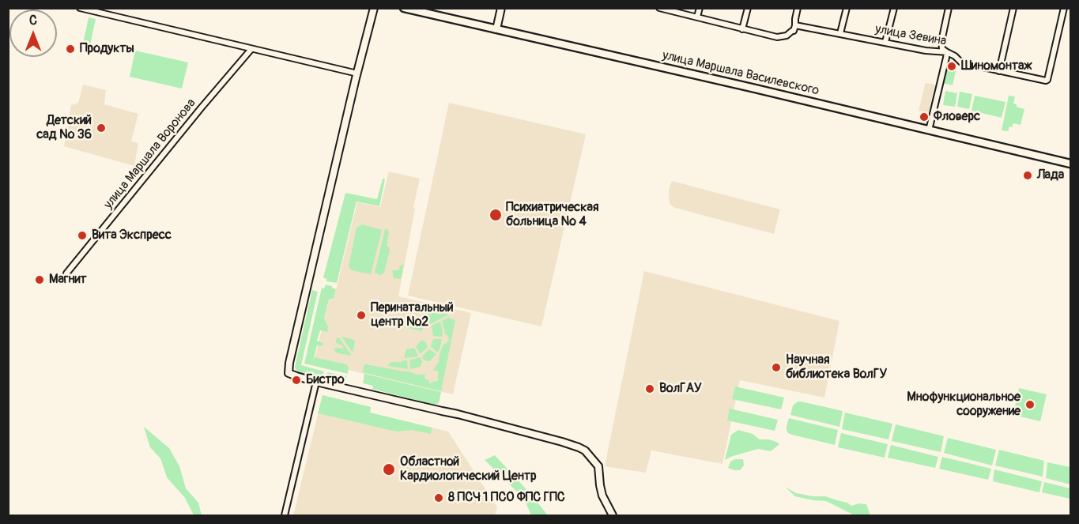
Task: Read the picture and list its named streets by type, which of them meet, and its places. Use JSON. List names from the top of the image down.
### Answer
{
  "streets": {
    "main road": ["улица Маршала Василевского"],
    "street": ["улица Зевина", "улица Маршала Воронова"]
  },
  "places": [
    "Продукты",
    "Шиномонтаж",
    "Фловерс",
    "Детский сад № 36",
    "Лада",
    "Психиатрическая больница № 4",
    "Вита Экспресс",
    "Магнит",
    "Перинатальный центр №2",
    "Научная библиотека ВолГУ",
    "Бистро",
    "ВолГАУ",
    "Мнофункциональное сооружение",
    "Областной Кардиологический Центр",
    "8 ПСЧ 1 ПСО ФПС ГПС"
  ],
  "north": "top"
}
